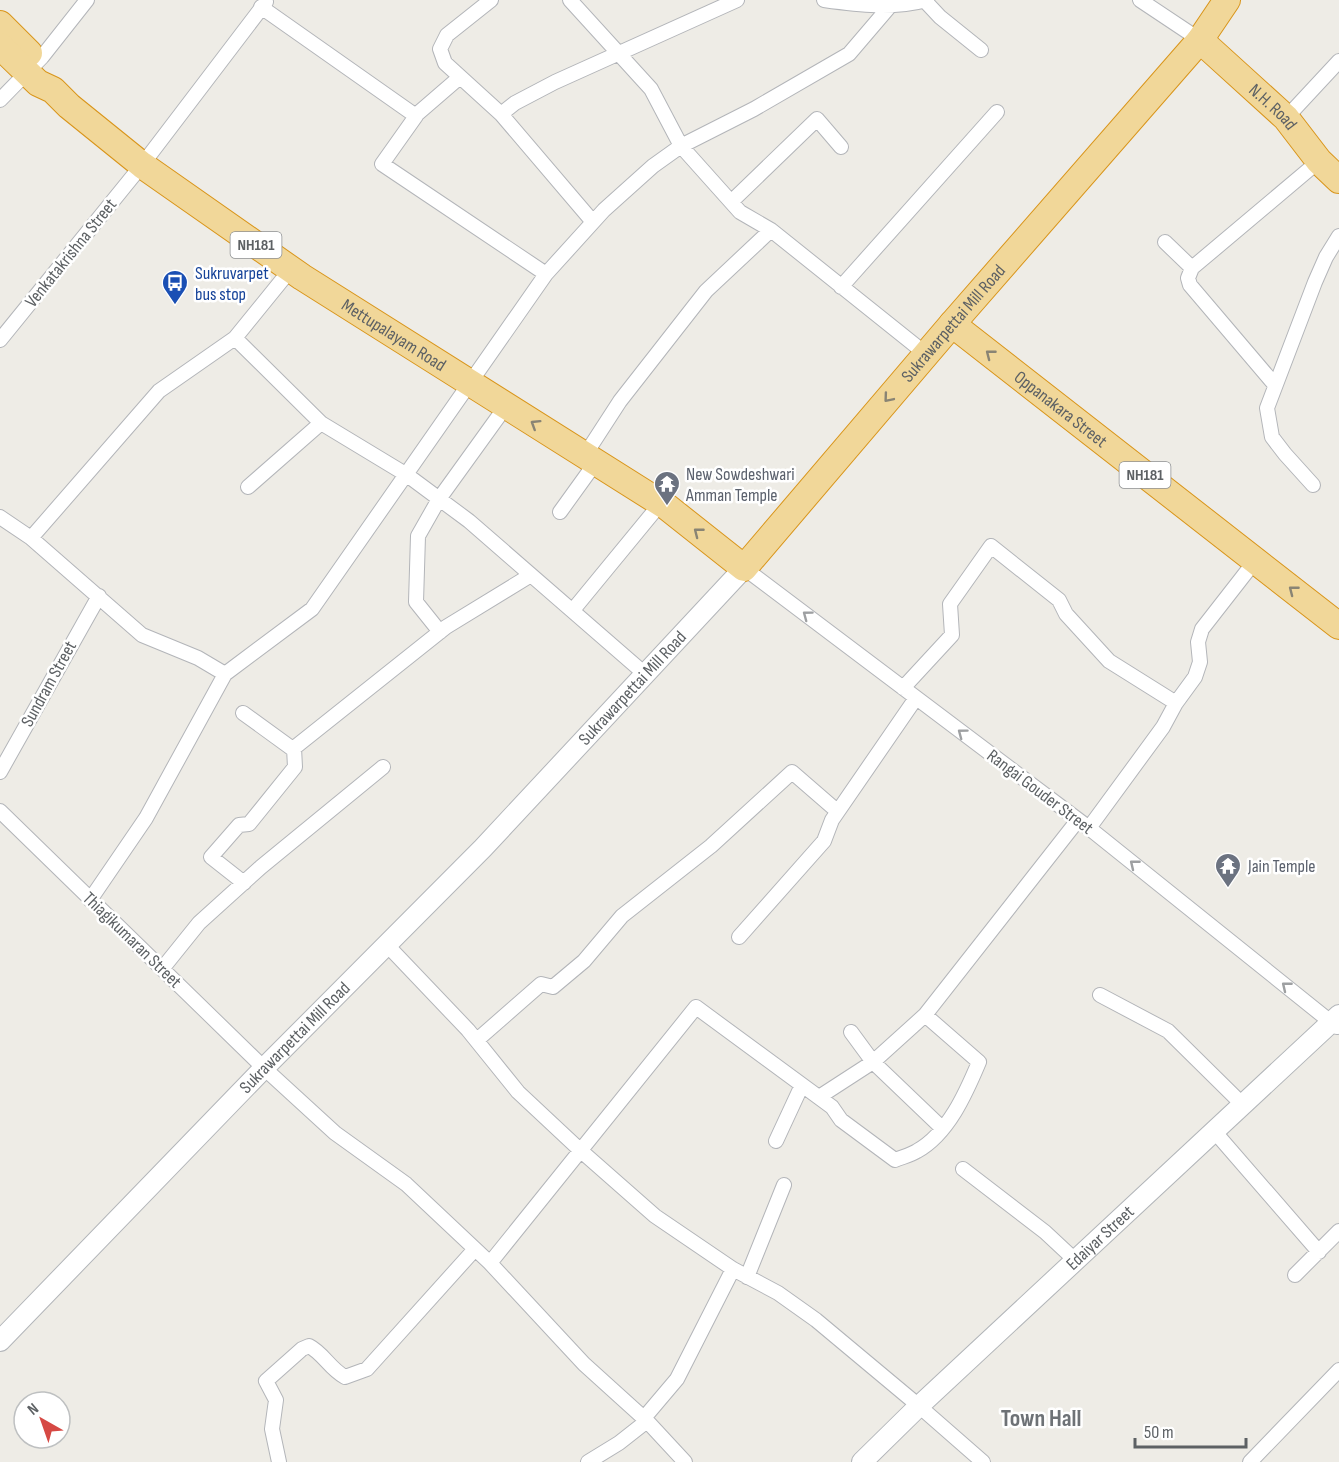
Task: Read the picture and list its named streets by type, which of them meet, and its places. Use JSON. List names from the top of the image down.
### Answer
{
  "streets": {
    "highway": [
      "N.H. Road",
      "NH181",
      "Sukrawarpettai Mill Road",
      "Mettupalayam Road",
      "Oppanakara Street"
    ],
    "street": [
      "Venkatakrishna Street",
      "Sundram Street",
      "Rangai Gouder Street",
      "Thiagikumaran Street",
      "Edaiyar Street"
    ]
  },
  "crossings": [
    ["N.H. Road", "Sukrawarpettai Mill Road"],
    ["Venkatakrishna Street", "Mettupalayam Road"],
    ["Sukrawarpettai Mill Road", "Mettupalayam Road"],
    ["Sukrawarpettai Mill Road", "Oppanakara Street"],
    ["Sukrawarpettai Mill Road", "Rangai Gouder Street"],
    ["Sukrawarpettai Mill Road", "Thiagikumaran Street"],
    ["Mettupalayam Road", "Rangai Gouder Street"],
    ["Rangai Gouder Street", "Edaiyar Street"]
  ],
  "one_way": ["Oppanakara Street", "Rangai Gouder Street"],
  "districts": ["Town Hall"],
  "places": {
    "bus stop": ["Sukruvarpet bus stop"],
    "temple": ["New Sowdeshwari Amman Temple", "Jain Temple"]
  },
  "scale_bar": "50 m",
  "north": "top left"
}
